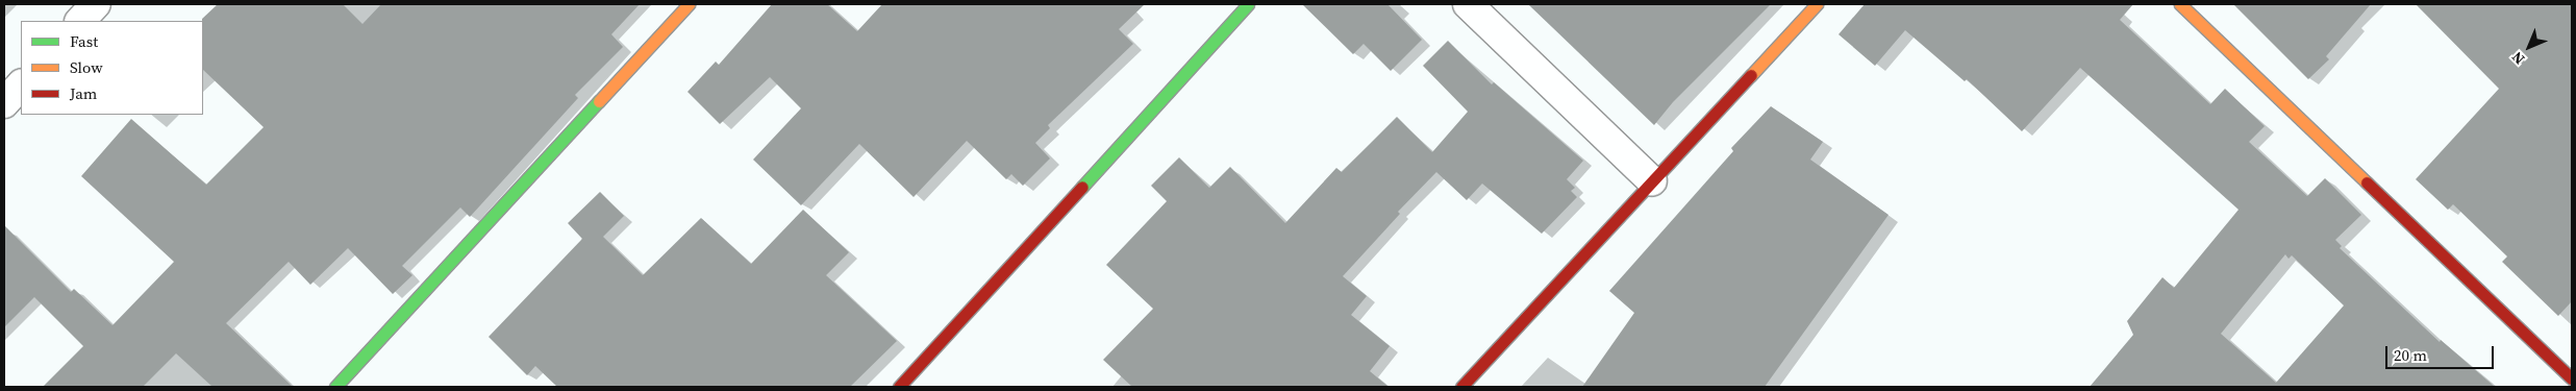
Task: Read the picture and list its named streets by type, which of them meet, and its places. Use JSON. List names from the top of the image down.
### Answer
{
  "legend": ["Fast", "Slow", "Jam"],
  "scale_bar": "20 m",
  "north": "bottom left"
}
